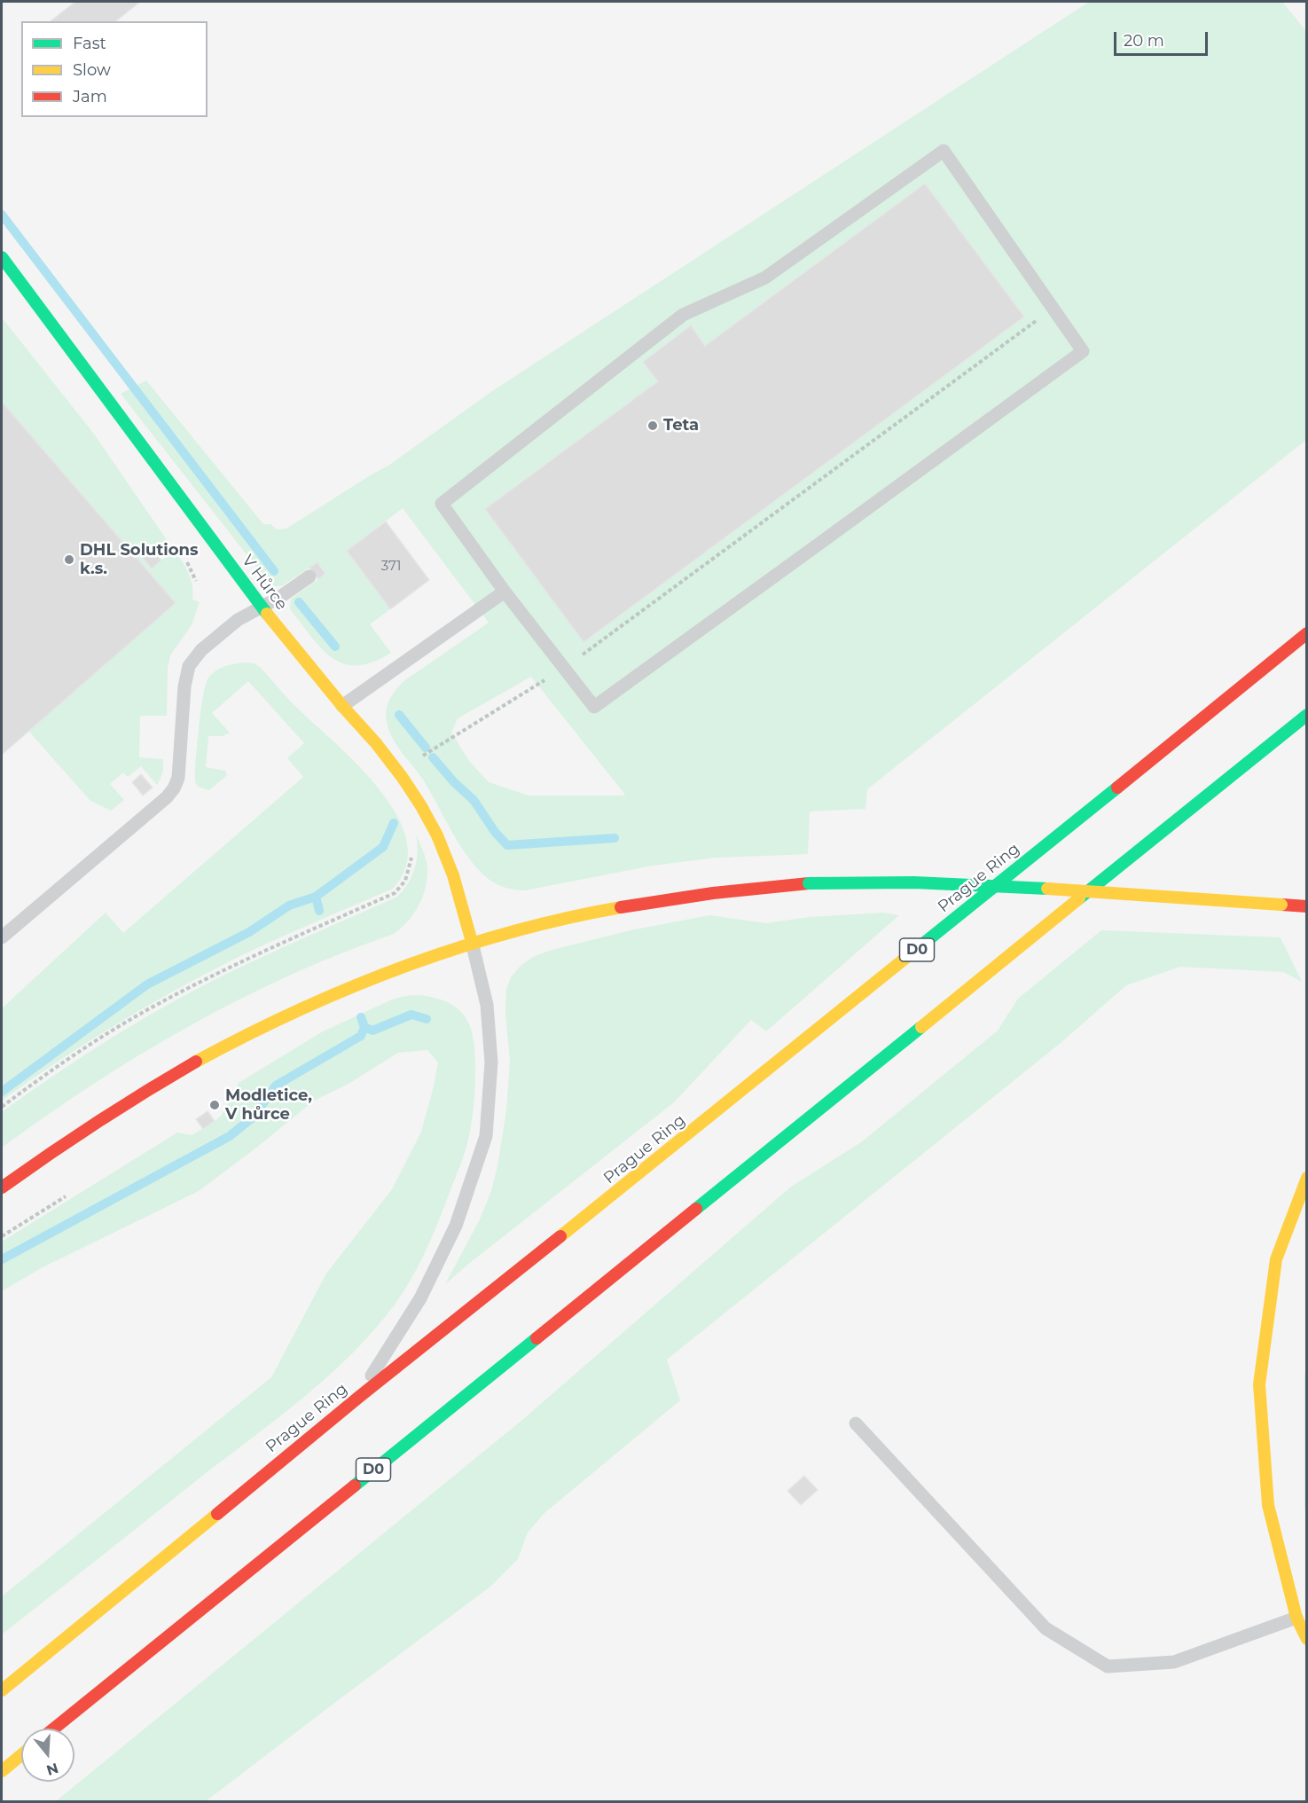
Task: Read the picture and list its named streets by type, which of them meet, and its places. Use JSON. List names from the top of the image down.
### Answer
{
  "streets": {
    "main road": ["V Hůrce", "Prague Ring", "D0"]
  },
  "places": ["Teta", "DHL Solutions k.s.", "Modletice, V hůrce"],
  "house_numbers": ["371"],
  "legend": ["Fast", "Slow", "Jam"],
  "scale_bar": "20 m",
  "north": "bottom"
}
